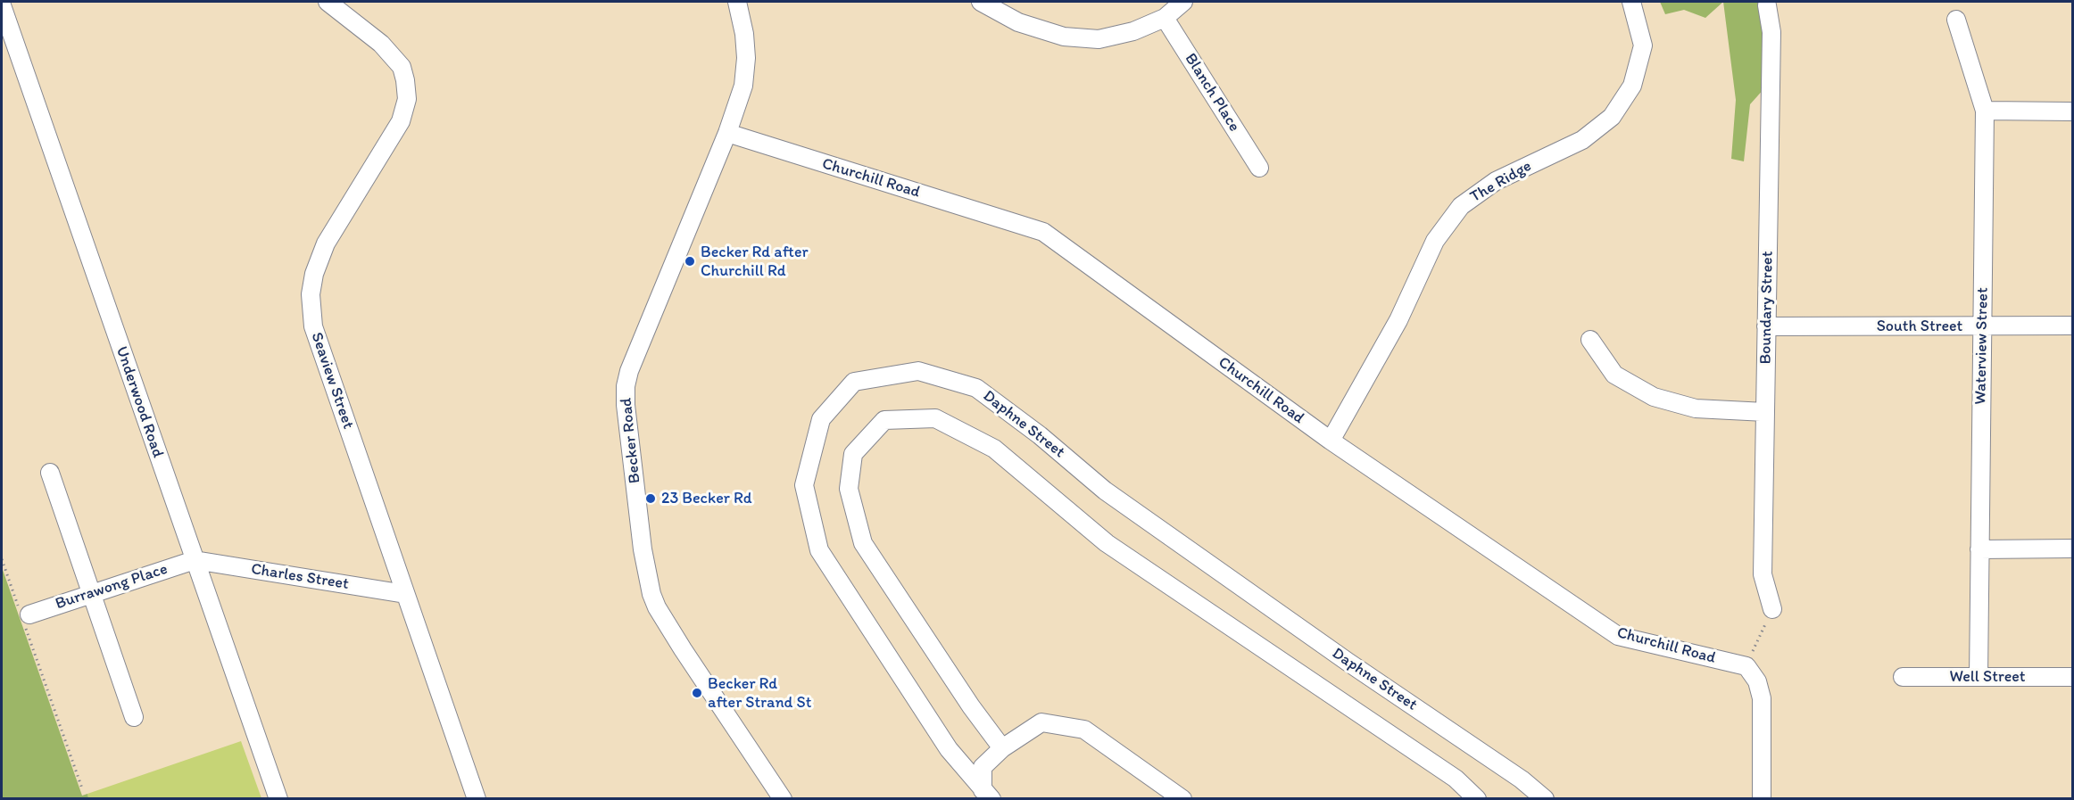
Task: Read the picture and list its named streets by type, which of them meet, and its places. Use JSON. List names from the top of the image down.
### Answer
{
  "streets": {
    "street": [
      "Blanch Place",
      "Churchill Road",
      "The Ridge",
      "Boundary Street",
      "South Street",
      "Waterview Street",
      "Seaview Street",
      "Underwood Road",
      "Daphne Street",
      "Becker Road",
      "Charles Street",
      "Burrawong Place",
      "Well Street"
    ]
  },
  "crossings": [
    ["Churchill Road", "The Ridge"],
    ["Churchill Road", "Becker Road"],
    ["Boundary Street", "South Street"],
    ["South Street", "Waterview Street"],
    ["Waterview Street", "Well Street"],
    ["Seaview Street", "Charles Street"],
    ["Underwood Road", "Charles Street"],
    ["Underwood Road", "Burrawong Place"],
    ["Charles Street", "Burrawong Place"]
  ],
  "places": ["Becker Rd after Churchill Rd", "23 Becker Rd", "Becker Rd after Strand St"]
}
